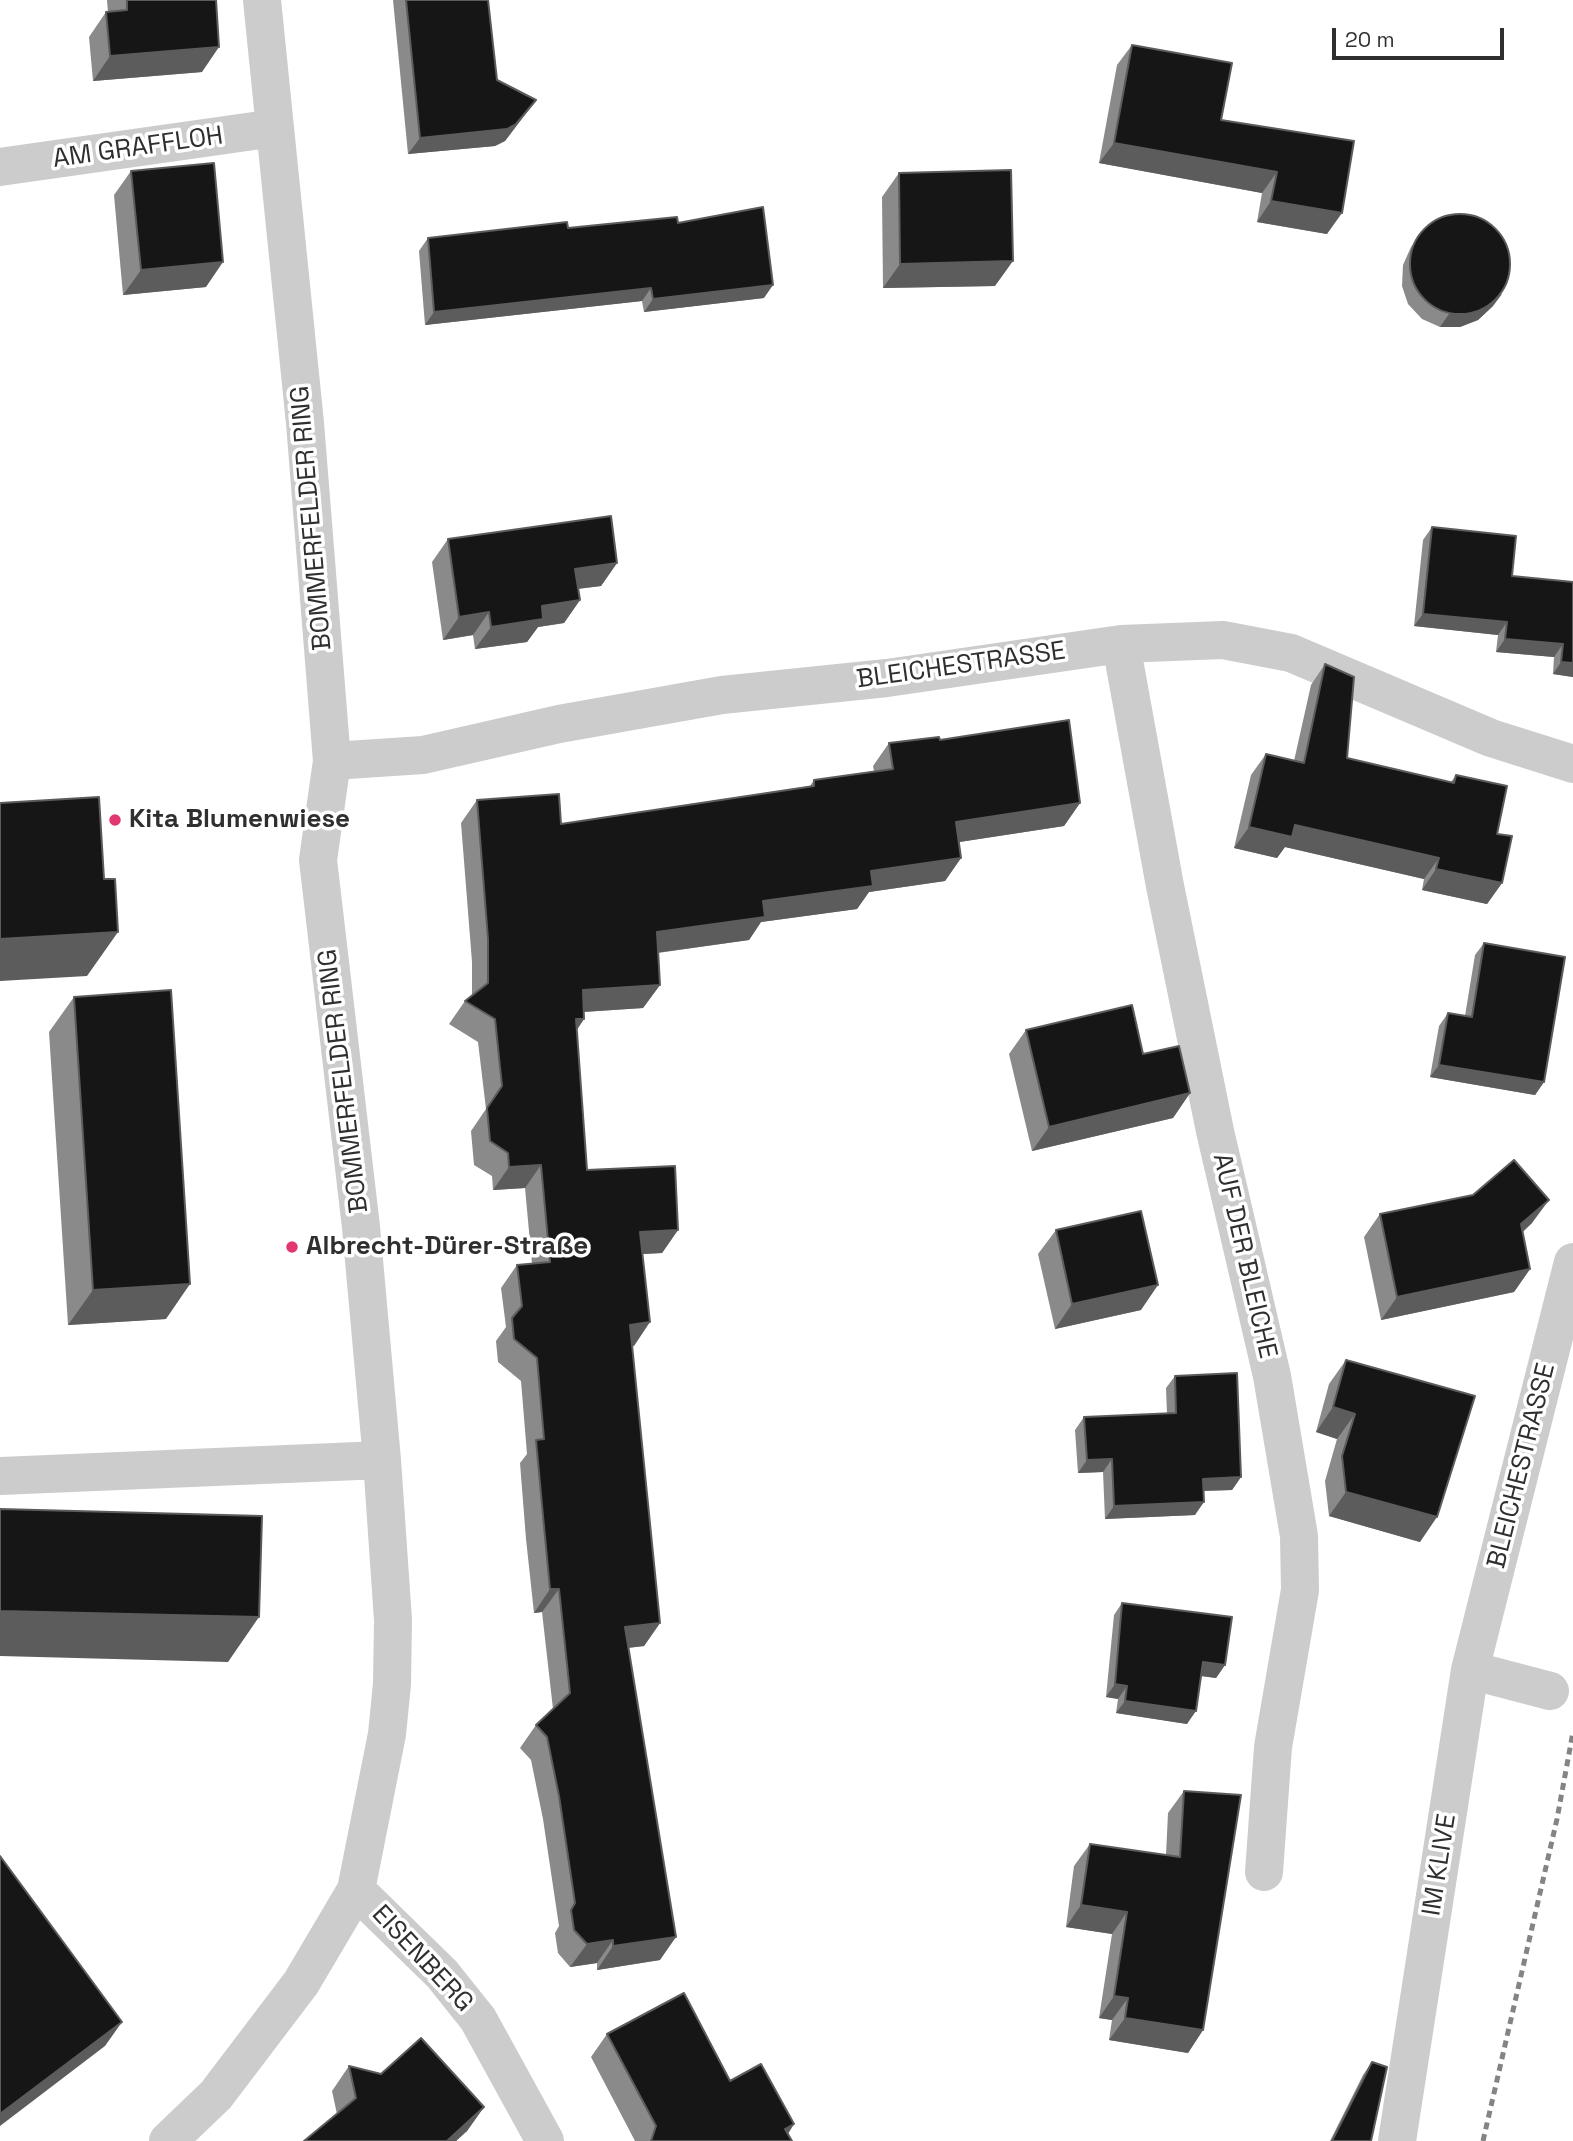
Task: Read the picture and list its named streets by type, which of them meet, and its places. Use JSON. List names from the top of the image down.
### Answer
{
  "streets": {
    "street": [
      "AM GRAFFLOH",
      "BOMMERFELDER RING",
      "BLEICHESTRASSE",
      "AUF DER BLEICHE",
      "IM KLIVE",
      "EISENBERG"
    ]
  },
  "crossings": [
    ["AM GRAFFLOH", "BOMMERFELDER RING"],
    ["BOMMERFELDER RING", "BLEICHESTRASSE"],
    ["BOMMERFELDER RING", "EISENBERG"],
    ["BLEICHESTRASSE", "AUF DER BLEICHE"],
    ["BLEICHESTRASSE", "IM KLIVE"]
  ],
  "places": ["Kita Blumenwiese", "Albrecht-Dürer-Straße"],
  "scale_bar": "20 m"
}
